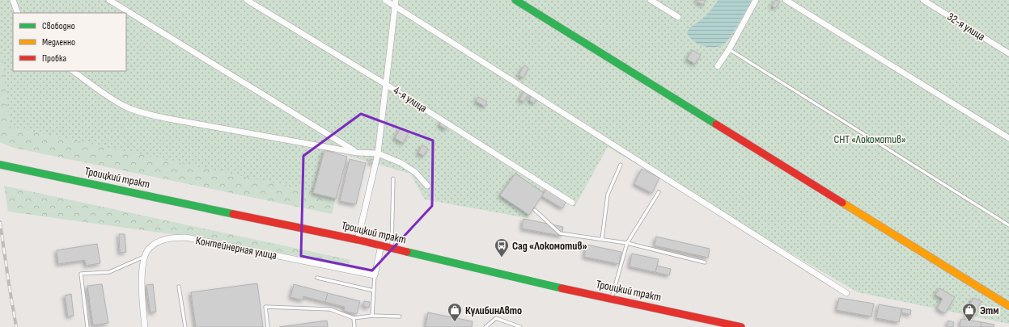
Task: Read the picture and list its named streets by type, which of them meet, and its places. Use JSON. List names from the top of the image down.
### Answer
{
  "streets": {
    "main road": ["Троицкий тракт"],
    "street": ["32-я улица", "4-я улица", "Контейнерная улица"]
  },
  "parks": ["СНТ «Локомотив»"],
  "places": {
    "bus stop": ["Сад «Локомотив»"],
    "shop": ["КулибинАвто", "Этм"]
  },
  "legend": ["Свободно", "Медленно", "Пробка"]
}
